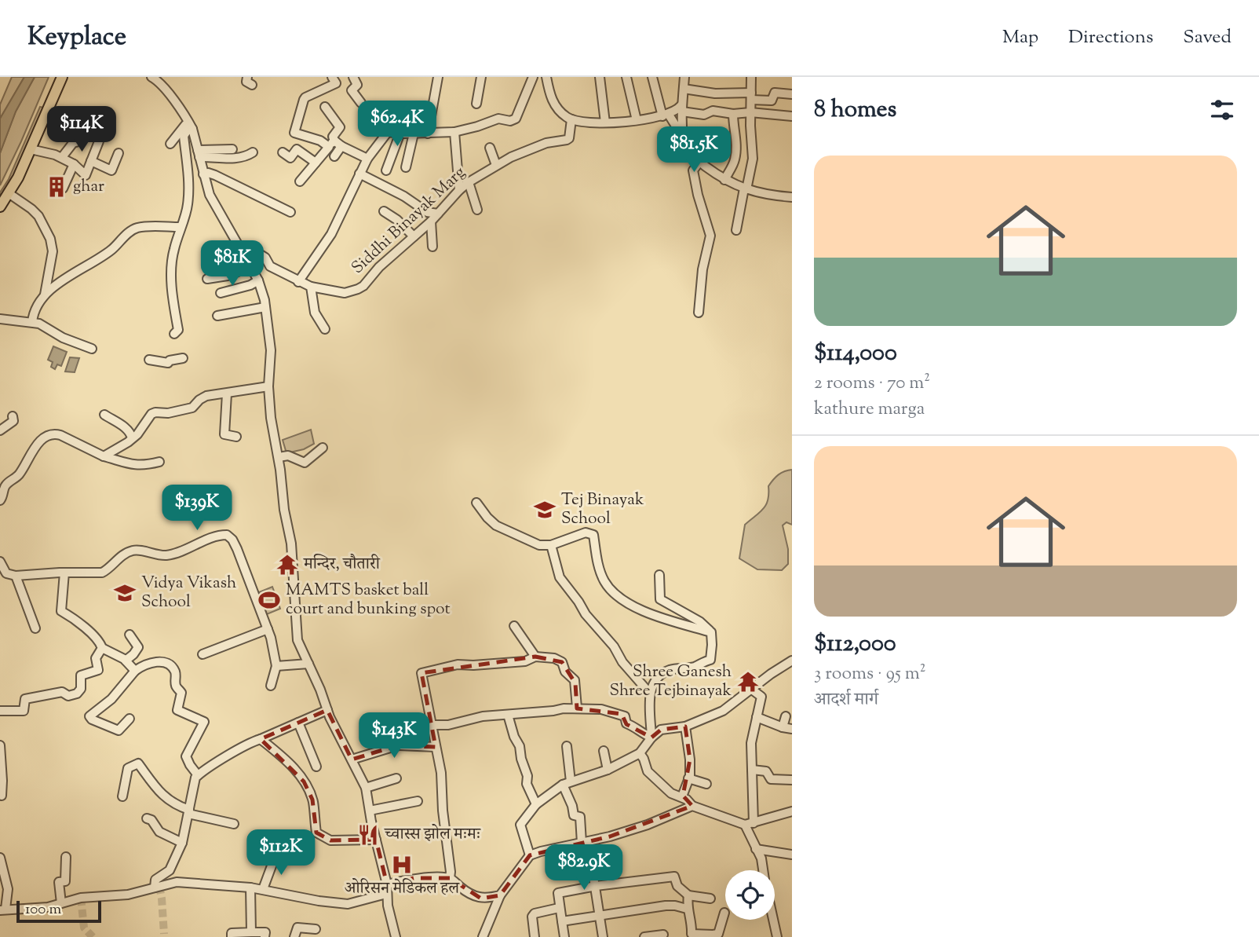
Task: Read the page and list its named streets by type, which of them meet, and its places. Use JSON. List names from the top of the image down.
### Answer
{
  "streets": {
    "street": ["Siddhi Binayak Marg"]
  },
  "places": {
    "building": ["ghar"],
    "school or university": ["Tej Binayak School", "Vidya Vikash School"],
    "temple": ["मन्दिर, चौतारी", "Shree Ganesh Shree Tejbinayak"],
    "sports": ["MAMTS basket ball court and bunking spot"],
    "restaurant": ["च्वास्स झोल मःमः"],
    "hospital": ["ओरिसन मेडिकल हल"]
  },
  "scale_bar": "100 m",
  "page": {
    "header": "Keyplace",
    "nav": ["Map", "Directions", "Saved"],
    "heading": "8 homes",
    "price": [
      "$62.4K",
      "$114K",
      "$81.5K",
      "$81K",
      "$139K",
      "$143K",
      "$112K",
      "$82.9K"
    ],
    "list": [
      {
        "name": "$114,000",
        "note": "2 rooms · 70 m² · kathure marga"
      },
      {
        "name": "$112,000",
        "note": "3 rooms · 95 m² · आदर्श मार्ग"
      }
    ],
    "scale": "100 m"
  }
}
